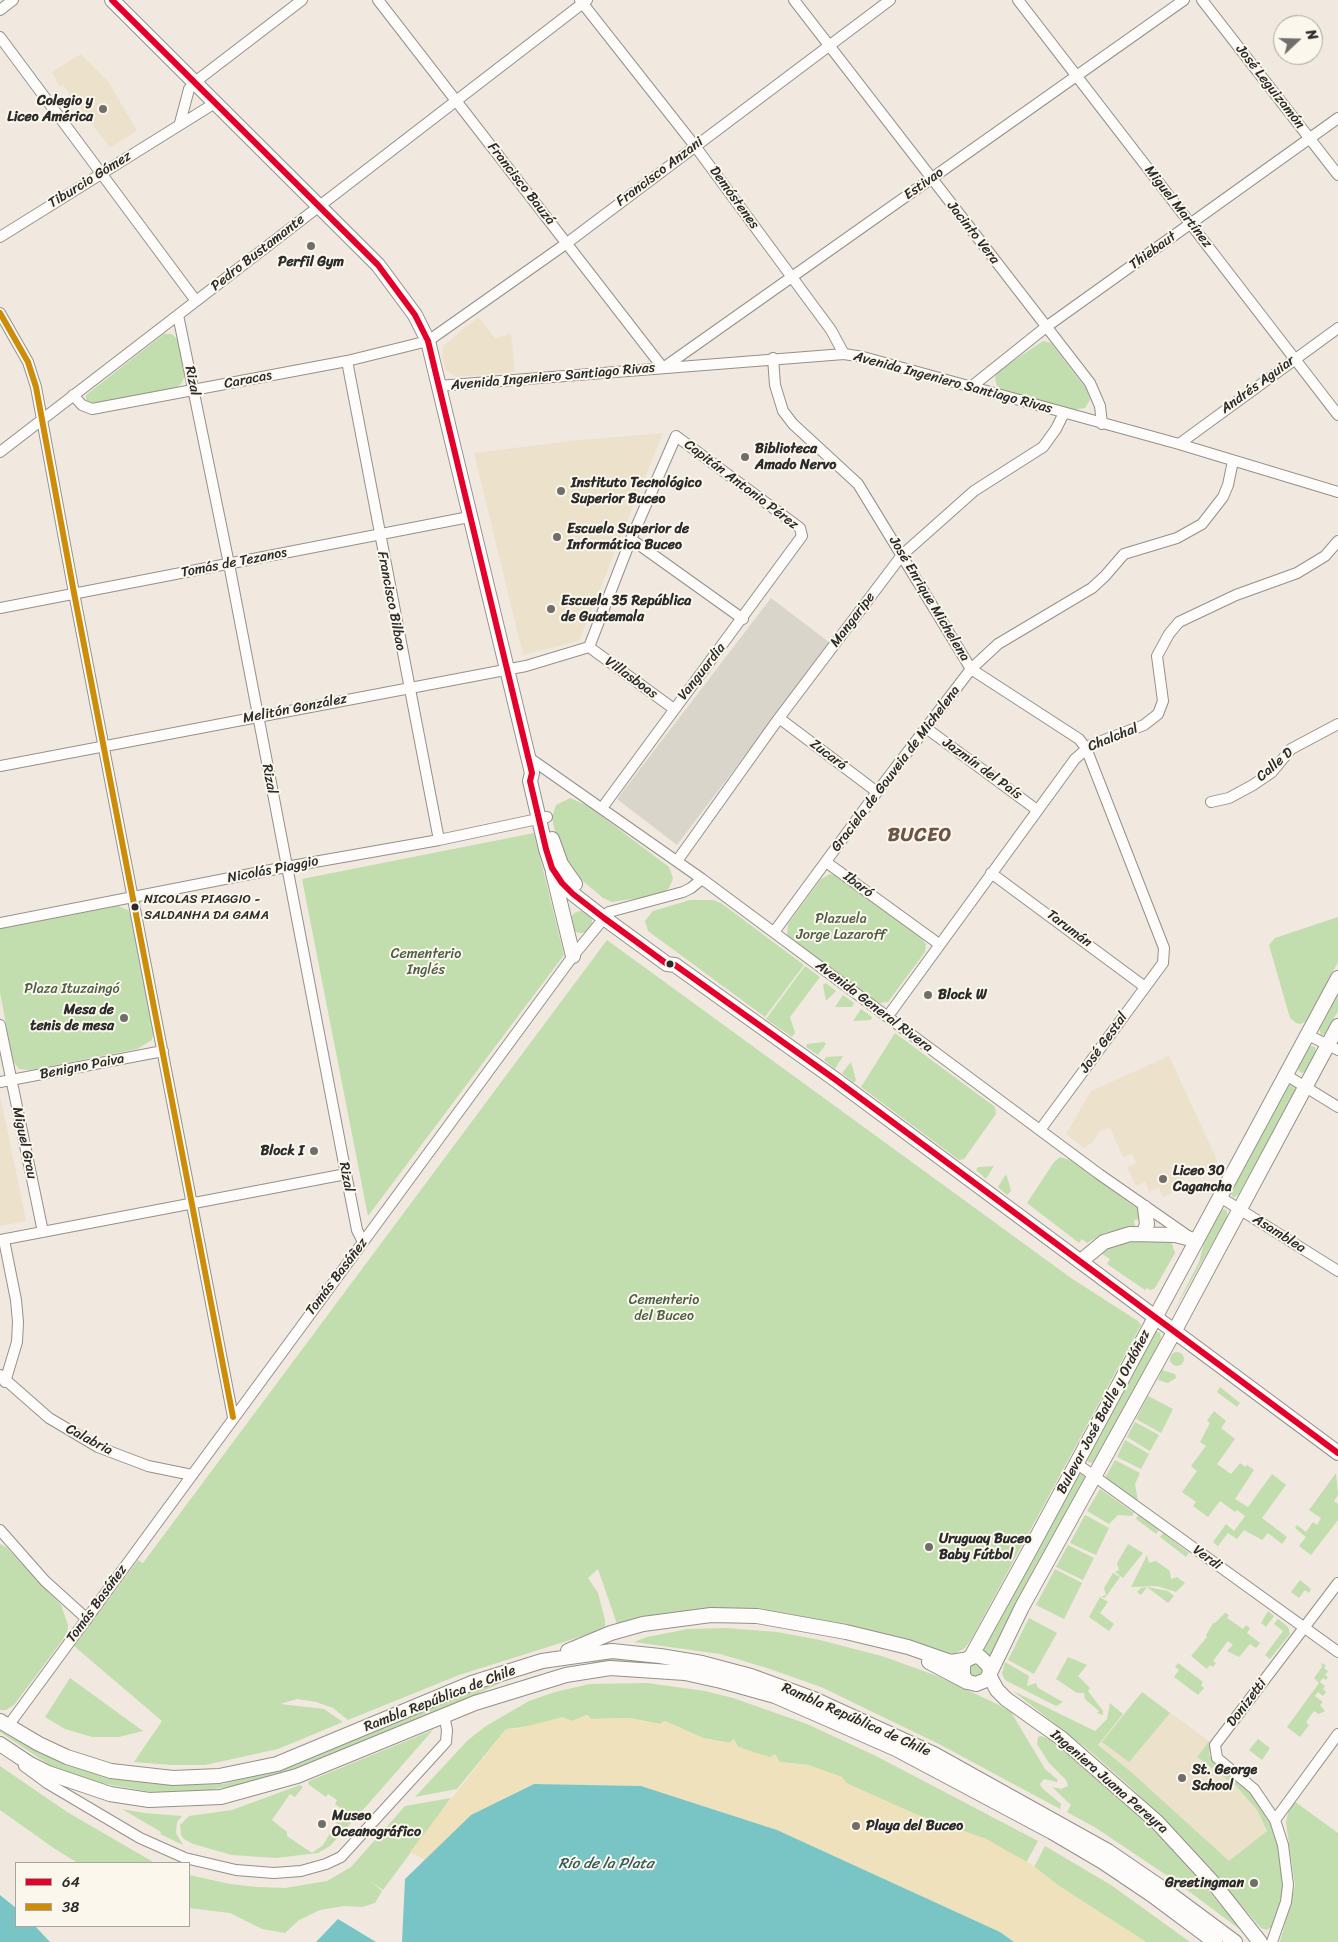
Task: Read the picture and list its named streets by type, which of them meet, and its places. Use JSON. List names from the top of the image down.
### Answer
{
  "streets": {
    "main road": ["Bulevar José Batlle y Ordóñez", "Rambla República de Chile", "Ingeniera Juana Pereyra"],
    "street": [
      "José Leguizamón",
      "Francisco Anzani",
      "Tiburcio Gómez",
      "Francisco Bauzá",
      "Estivao",
      "Demóstenes",
      "Miguel Martínez",
      "Jacinto Vera",
      "Thiebaut",
      "Pedro Bustamante",
      "Avenida Ingeniero Santiago Rivas",
      "Caracas",
      "Rizal",
      "Andrés Aguiar",
      "Capitán Antonio Pérez",
      "Tomás de Tezanos",
      "José Enrique Michelena",
      "Francisco Bilbao",
      "Mangaripe",
      "Vanguardia",
      "Villasboas",
      "Melitón González",
      "Chalchal",
      "Zucará",
      "Calle D",
      "Graciela de Gouveia de Michelena",
      "Jazmín del País",
      "Nicolás Piaggio",
      "Ibaró",
      "Tarumán",
      "Avenida General Rivera",
      "José Gestal",
      "Benigno Paiva",
      "Miguel Grau",
      "Asamblea",
      "Tomás Basáñez",
      "Calabria",
      "Verdi",
      "Donizetti"
    ]
  },
  "crossings": [
    ["José Leguizamón", "Thiebaut"],
    ["Francisco Anzani", "Francisco Bauzá"],
    ["Francisco Anzani", "Demóstenes"],
    ["Francisco Anzani", "Jacinto Vera"],
    ["Francisco Anzani", "Caracas"],
    ["Francisco Bauzá", "Estivao"],
    ["Francisco Bauzá", "Pedro Bustamante"],
    ["Francisco Bauzá", "Avenida Ingeniero Santiago Rivas"],
    ["Estivao", "Demóstenes"],
    ["Estivao", "Miguel Martínez"],
    ["Estivao", "Jacinto Vera"],
    ["Estivao", "Avenida Ingeniero Santiago Rivas"],
    ["Demóstenes", "Pedro Bustamante"],
    ["Demóstenes", "Avenida Ingeniero Santiago Rivas"],
    ["Miguel Martínez", "Thiebaut"],
    ["Miguel Martínez", "Andrés Aguiar"],
    ["Jacinto Vera", "Thiebaut"],
    ["Jacinto Vera", "Avenida Ingeniero Santiago Rivas"],
    ["Thiebaut", "Avenida Ingeniero Santiago Rivas"],
    ["Pedro Bustamante", "Caracas"],
    ["Pedro Bustamante", "Rizal"],
    ["Avenida Ingeniero Santiago Rivas", "Andrés Aguiar"],
    ["Avenida Ingeniero Santiago Rivas", "José Enrique Michelena"],
    ["Avenida Ingeniero Santiago Rivas", "Mangaripe"],
    ["Avenida Ingeniero Santiago Rivas", "Graciela de Gouveia de Michelena"],
    ["Caracas", "Rizal"],
    ["Caracas", "Francisco Bilbao"],
    ["Rizal", "Tomás de Tezanos"],
    ["Rizal", "Melitón González"],
    ["Rizal", "Nicolás Piaggio"],
    ["Rizal", "Tomás Basáñez"],
    ["Capitán Antonio Pérez", "Vanguardia"],
    ["Tomás de Tezanos", "Francisco Bilbao"],
    ["José Enrique Michelena", "Mangaripe"],
    ["José Enrique Michelena", "Chalchal"],
    ["José Enrique Michelena", "Graciela de Gouveia de Michelena"],
    ["José Enrique Michelena", "José Gestal"],
    ["Francisco Bilbao", "Melitón González"],
    ["Francisco Bilbao", "Nicolás Piaggio"],
    ["Mangaripe", "Zucará"],
    ["Mangaripe", "Avenida General Rivera"],
    ["Vanguardia", "Villasboas"],
    ["Vanguardia", "Avenida General Rivera"],
    ["Villasboas", "Melitón González"],
    ["Chalchal", "Jazmín del País"],
    ["Chalchal", "Ibaró"],
    ["Chalchal", "Tarumán"],
    ["Chalchal", "Avenida General Rivera"],
    ["Zucará", "Graciela de Gouveia de Michelena"],
    ["Graciela de Gouveia de Michelena", "Jazmín del País"],
    ["Graciela de Gouveia de Michelena", "Ibaró"],
    ["Graciela de Gouveia de Michelena", "Avenida General Rivera"],
    ["Tarumán", "José Gestal"],
    ["Avenida General Rivera", "José Gestal"],
    ["Avenida General Rivera", "Bulevar José Batlle y Ordóñez"],
    ["Benigno Paiva", "Miguel Grau"],
    ["Asamblea", "Bulevar José Batlle y Ordóñez"],
    ["Tomás Basáñez", "Calabria"],
    ["Tomás Basáñez", "Rambla República de Chile"],
    ["Bulevar José Batlle y Ordóñez", "Verdi"],
    ["Bulevar José Batlle y Ordóñez", "Ingeniera Juana Pereyra"],
    ["Verdi", "Donizetti"],
    ["Rambla República de Chile", "Ingeniera Juana Pereyra"]
  ],
  "districts": ["BUCEO"],
  "water": ["Río de la Plata"],
  "parks": [
    "Plazuela Jorge Lazaroff",
    "Cementerio Inglés",
    "Plaza Ituzaingó",
    "Cementerio del Buceo"
  ],
  "places": [
    "Colegio y Liceo América",
    "Perfil Gym",
    "Biblioteca Amado Nervo",
    "Instituto Tecnológico Superior Buceo",
    "Escuela Superior de Informática Buceo",
    "Escuela 35 República de Guatemala",
    "NICOLAS PIAGGIO - SALDANHA DA GAMA",
    "Block W",
    "Mesa de tenis de mesa",
    "Block I",
    "Liceo 30 Cagancha",
    "Uruguay Buceo Baby Fútbol",
    "St. George School",
    "Museo Oceanográfico",
    "Playa del Buceo",
    "Greetingman"
  ],
  "lines": ["transit line 64", "transit line 38"],
  "legend": ["64", "38"],
  "north": "right"
}
